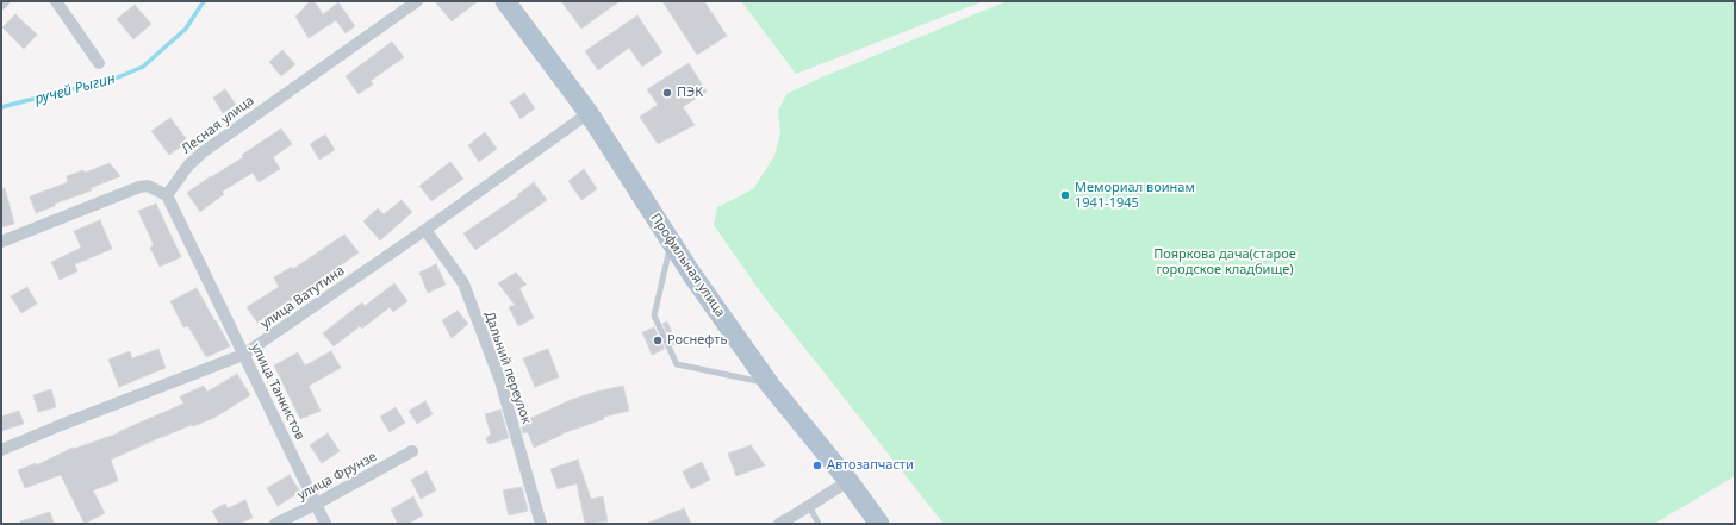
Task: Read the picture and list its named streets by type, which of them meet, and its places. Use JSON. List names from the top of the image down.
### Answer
{
  "streets": {
    "main road": ["Профильная улица"],
    "street": [
      "Лесная улица",
      "улица Ватутина",
      "Дальний переулок",
      "улица Танкистов",
      "улица Фрунзе"
    ]
  },
  "crossings": [
    ["Лесная улица", "улица Танкистов"],
    ["Профильная улица", "улица Ватутина"],
    ["улица Ватутина", "Дальний переулок"],
    ["улица Ватутина", "улица Танкистов"],
    ["улица Танкистов", "улица Фрунзе"]
  ],
  "water": ["ручей Рыгин"],
  "parks": ["Пояркова дача(старое городское кладбище)"],
  "places": [
    "ПЭК",
    "Мемориал воинам 1941-1945",
    "Роснефть",
    "Автозапчасти"
  ]
}
